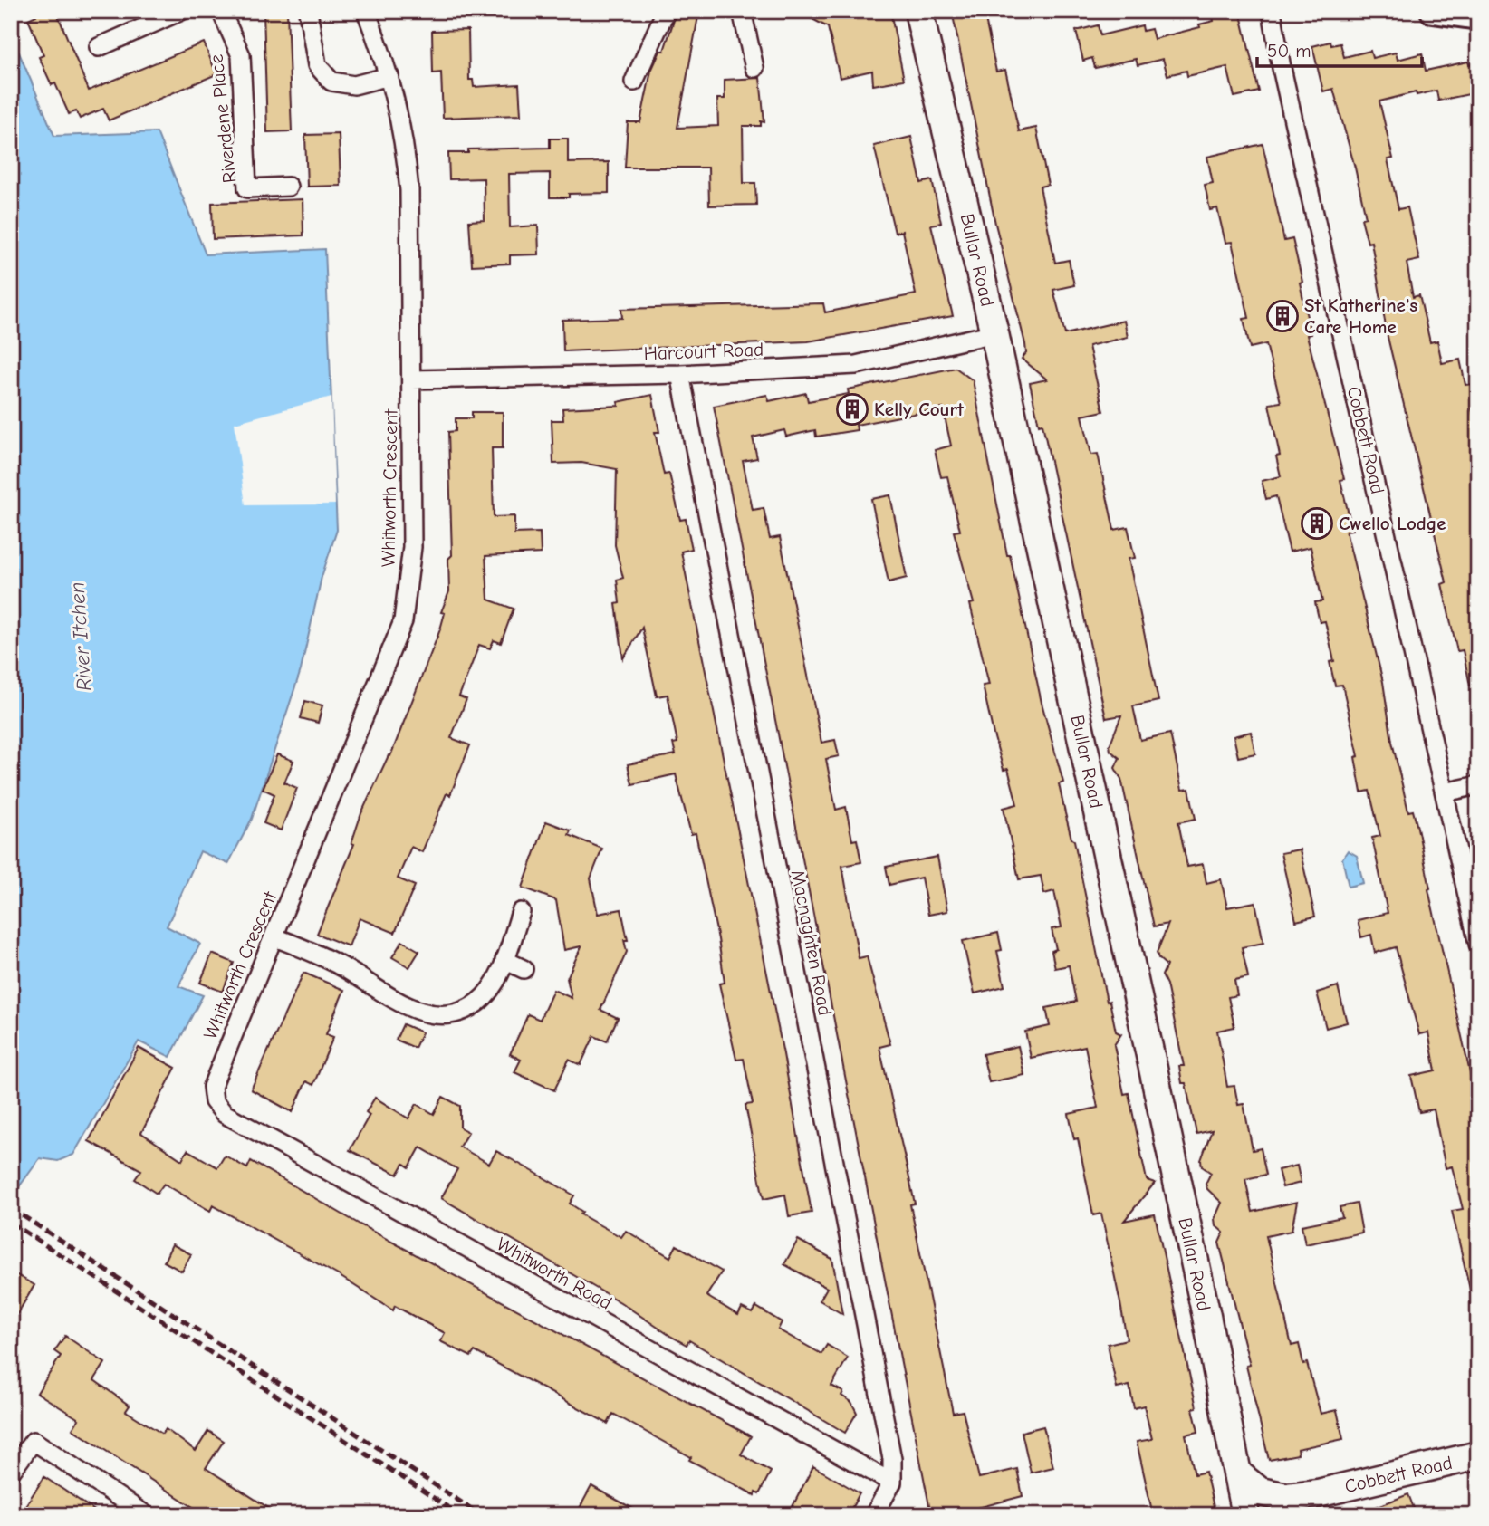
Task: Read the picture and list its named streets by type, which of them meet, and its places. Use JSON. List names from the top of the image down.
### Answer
{
  "streets": {
    "main road": ["Bullar Road", "Cobbett Road"],
    "street": [
      "Riverdene Place",
      "Harcourt Road",
      "Whitworth Crescent",
      "Macnaghten Road",
      "Whitworth Road"
    ]
  },
  "crossings": [
    ["Bullar Road", "Harcourt Road"],
    ["Bullar Road", "Cobbett Road"],
    ["Harcourt Road", "Whitworth Crescent"],
    ["Harcourt Road", "Macnaghten Road"],
    ["Whitworth Crescent", "Whitworth Road"],
    ["Macnaghten Road", "Whitworth Road"]
  ],
  "water": ["River Itchen"],
  "places": {
    "building": ["St Katherine's Care Home", "Kelly Court", "Cwello Lodge"]
  },
  "scale_bar": "50 m"
}
